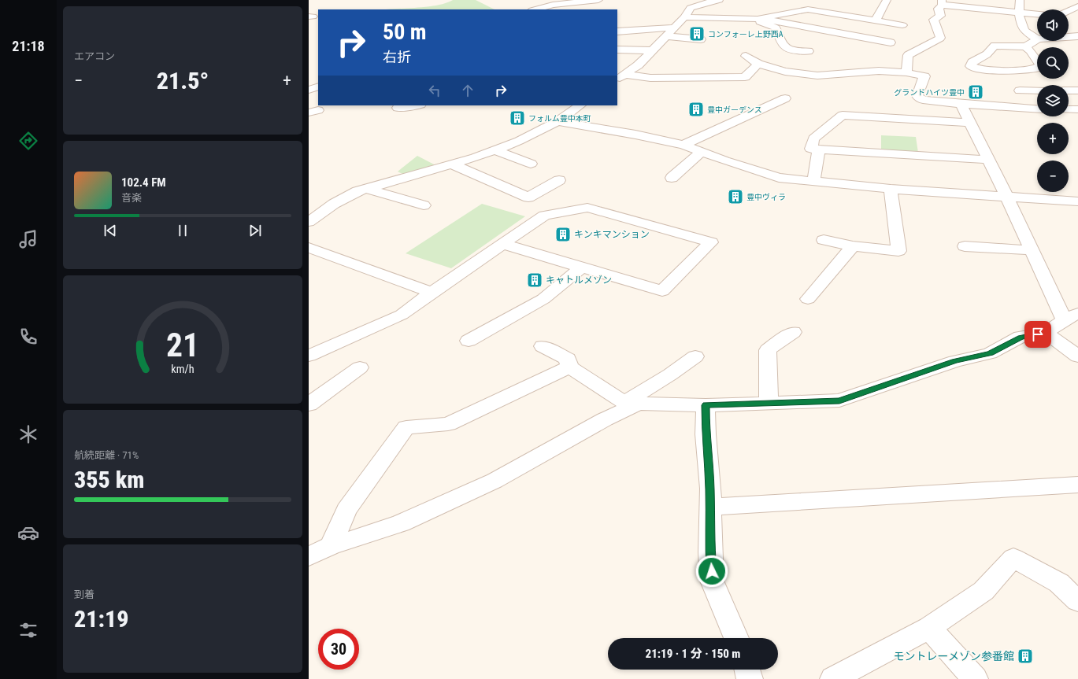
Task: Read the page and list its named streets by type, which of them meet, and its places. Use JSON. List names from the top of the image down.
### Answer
{
  "places": {
    "building": [
      "コンフォーレ上野西A",
      "グランドハイツ豊中",
      "豊中ガーデンス",
      "フォルム豊中本町",
      "豊中ヴィラ",
      "キンキマンション",
      "キャトルメゾン",
      "モントレーメゾン参番館"
    ]
  },
  "page": {
    "tabs": "21:18",
    "tile": [
      "エアコン",
      ["航続距離 · 71%", "355 km"],
      ["到着", "21:19"]
    ],
    "map_buttons": ["+", "−"],
    "turn": ["50 m", "右折"],
    "heat": ["−", "21.5°", "+"],
    "song": ["102.4 FM", "音楽"],
    "limit": "30",
    "trip": "21:19 · 1 分 · 150 m",
    "gauge": ["21", "km/h"]
  }
}
